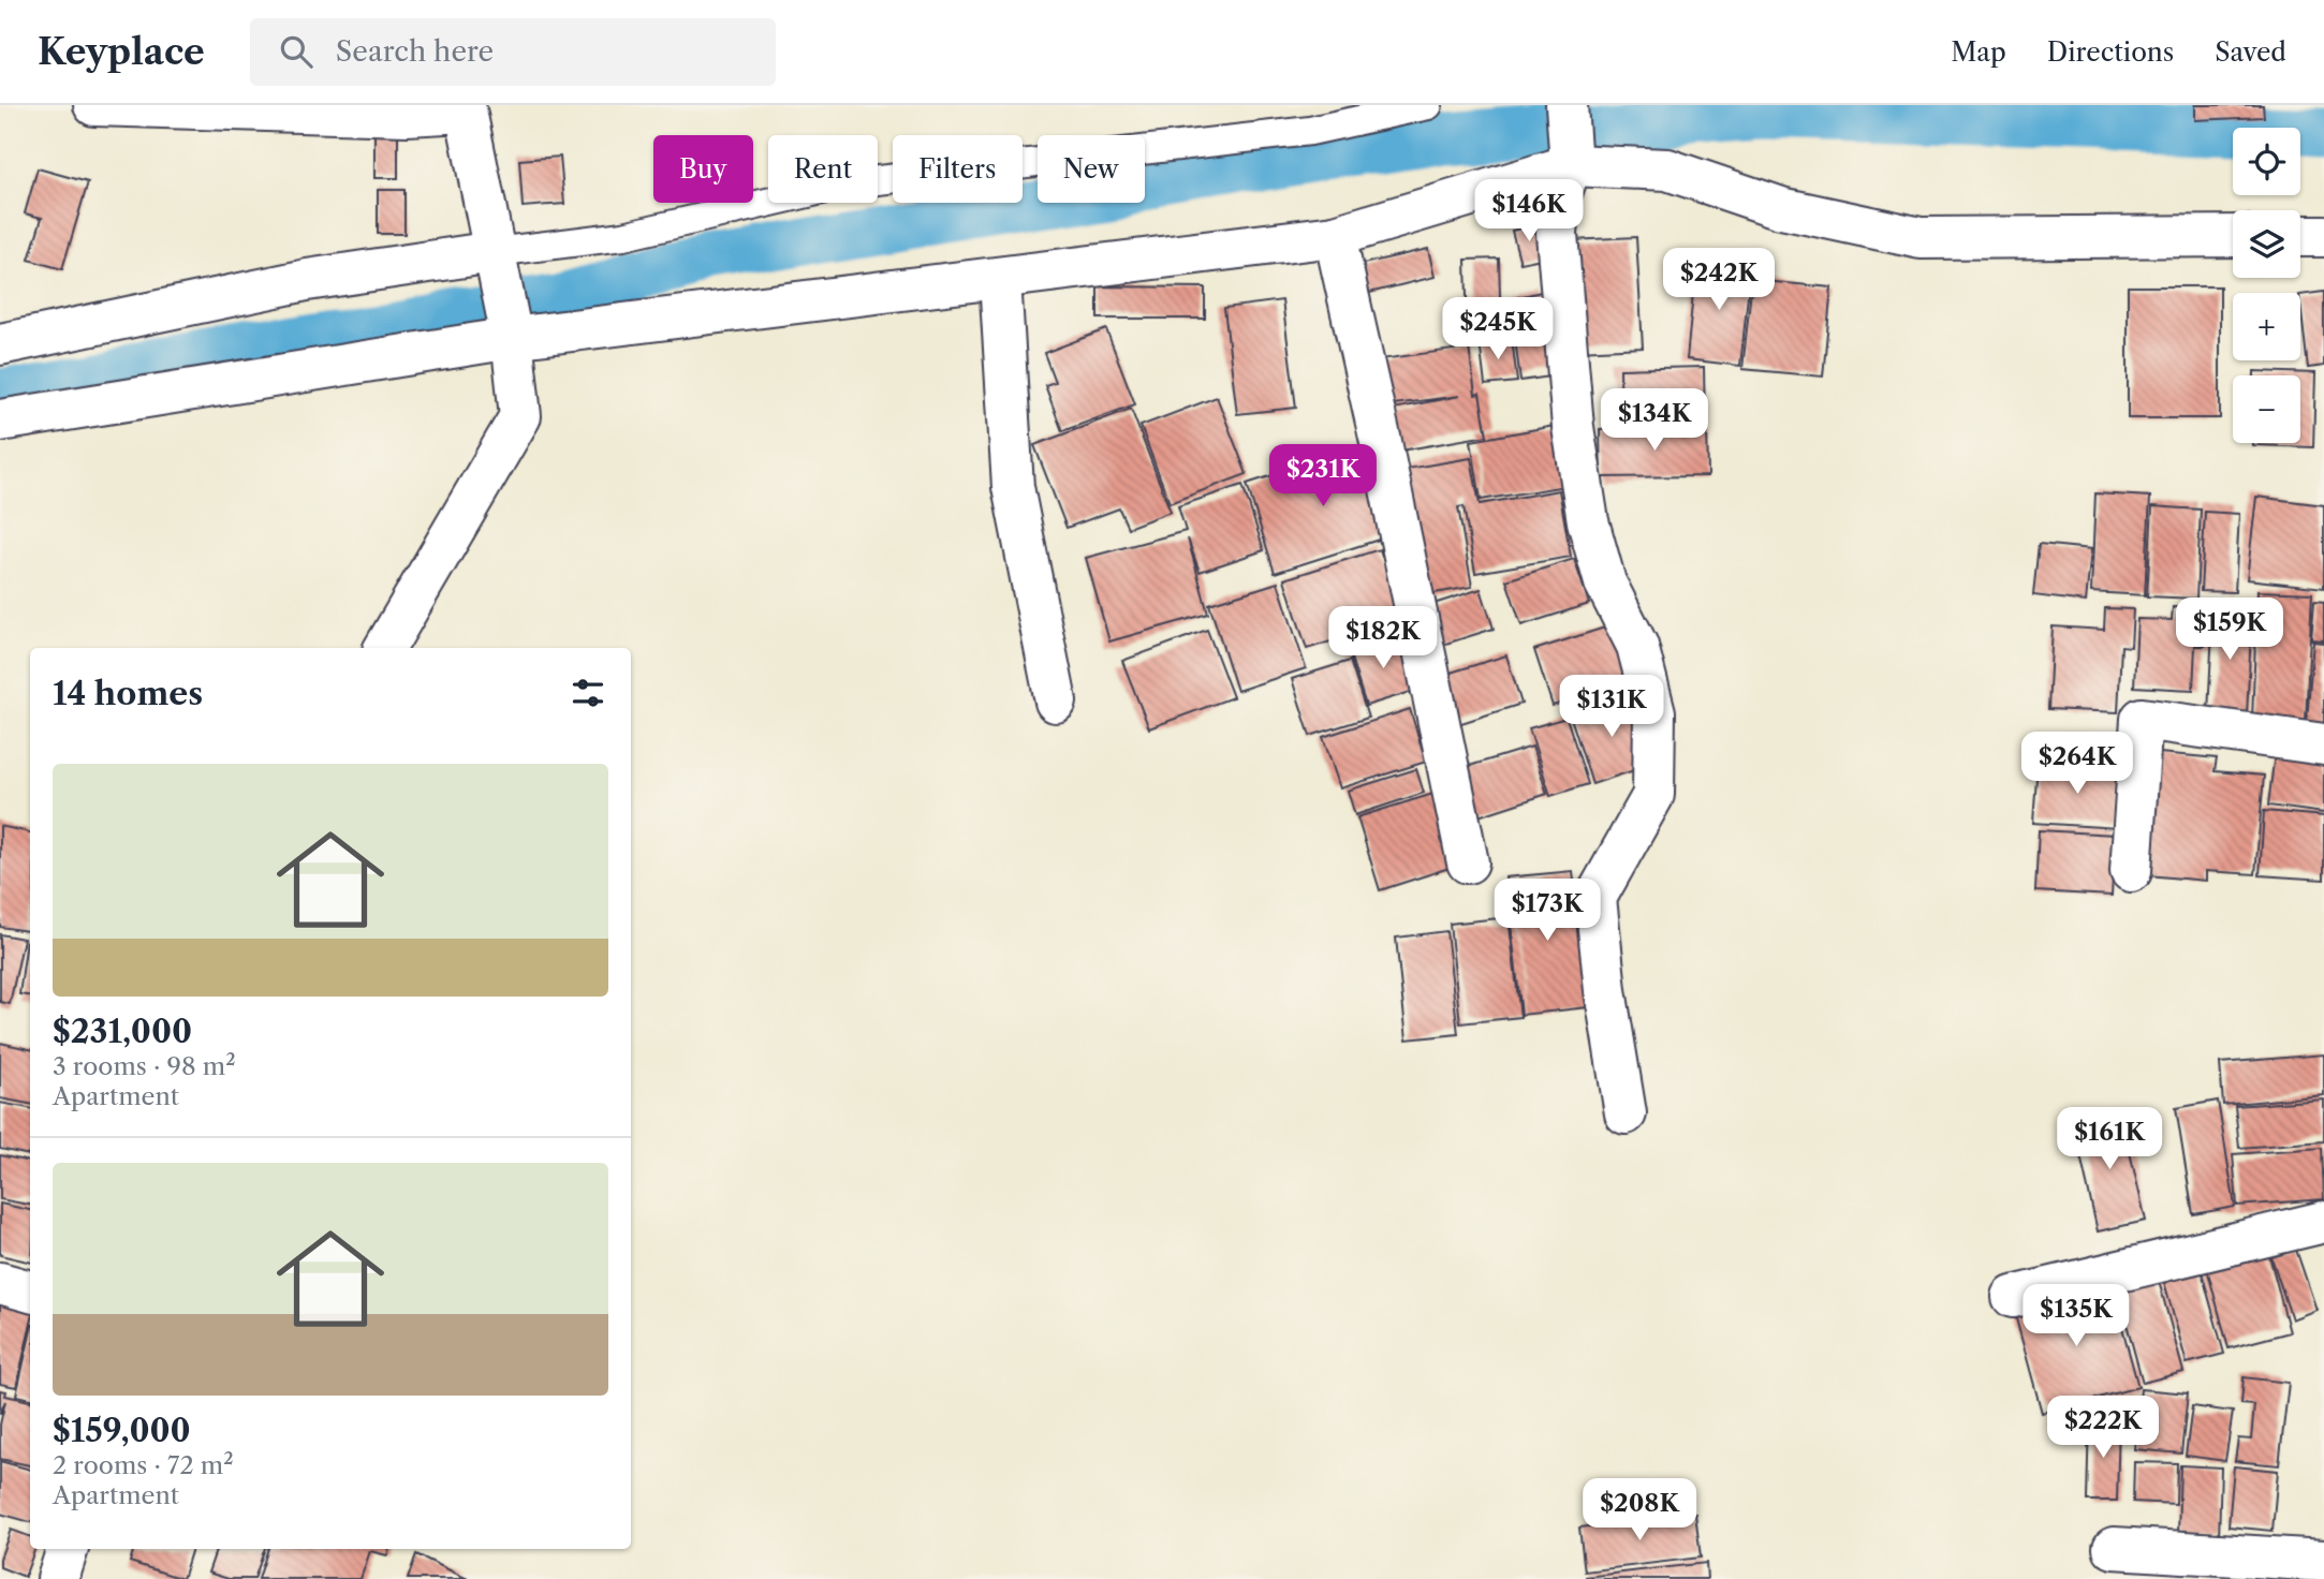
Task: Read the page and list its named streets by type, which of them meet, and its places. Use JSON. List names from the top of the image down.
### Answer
{
  "page": {
    "header": "Keyplace",
    "search": "Search here",
    "nav": ["Map", "Directions", "Saved"],
    "map_buttons": ["+", "−"],
    "chip": [
      "Buy",
      "Rent",
      "Filters",
      "New"
    ],
    "price": [
      "$146K",
      "$242K",
      "$245K",
      "$134K",
      "$231K",
      "$159K",
      "$182K",
      "$131K",
      "$264K",
      "$173K",
      "$161K",
      "$135K",
      "$222K",
      "$208K"
    ],
    "heading": "14 homes",
    "list": [
      {
        "name": "$231,000",
        "note": "3 rooms · 98 m² · Apartment"
      },
      {
        "name": "$159,000",
        "note": "2 rooms · 72 m² · Apartment"
      }
    ]
  }
}
